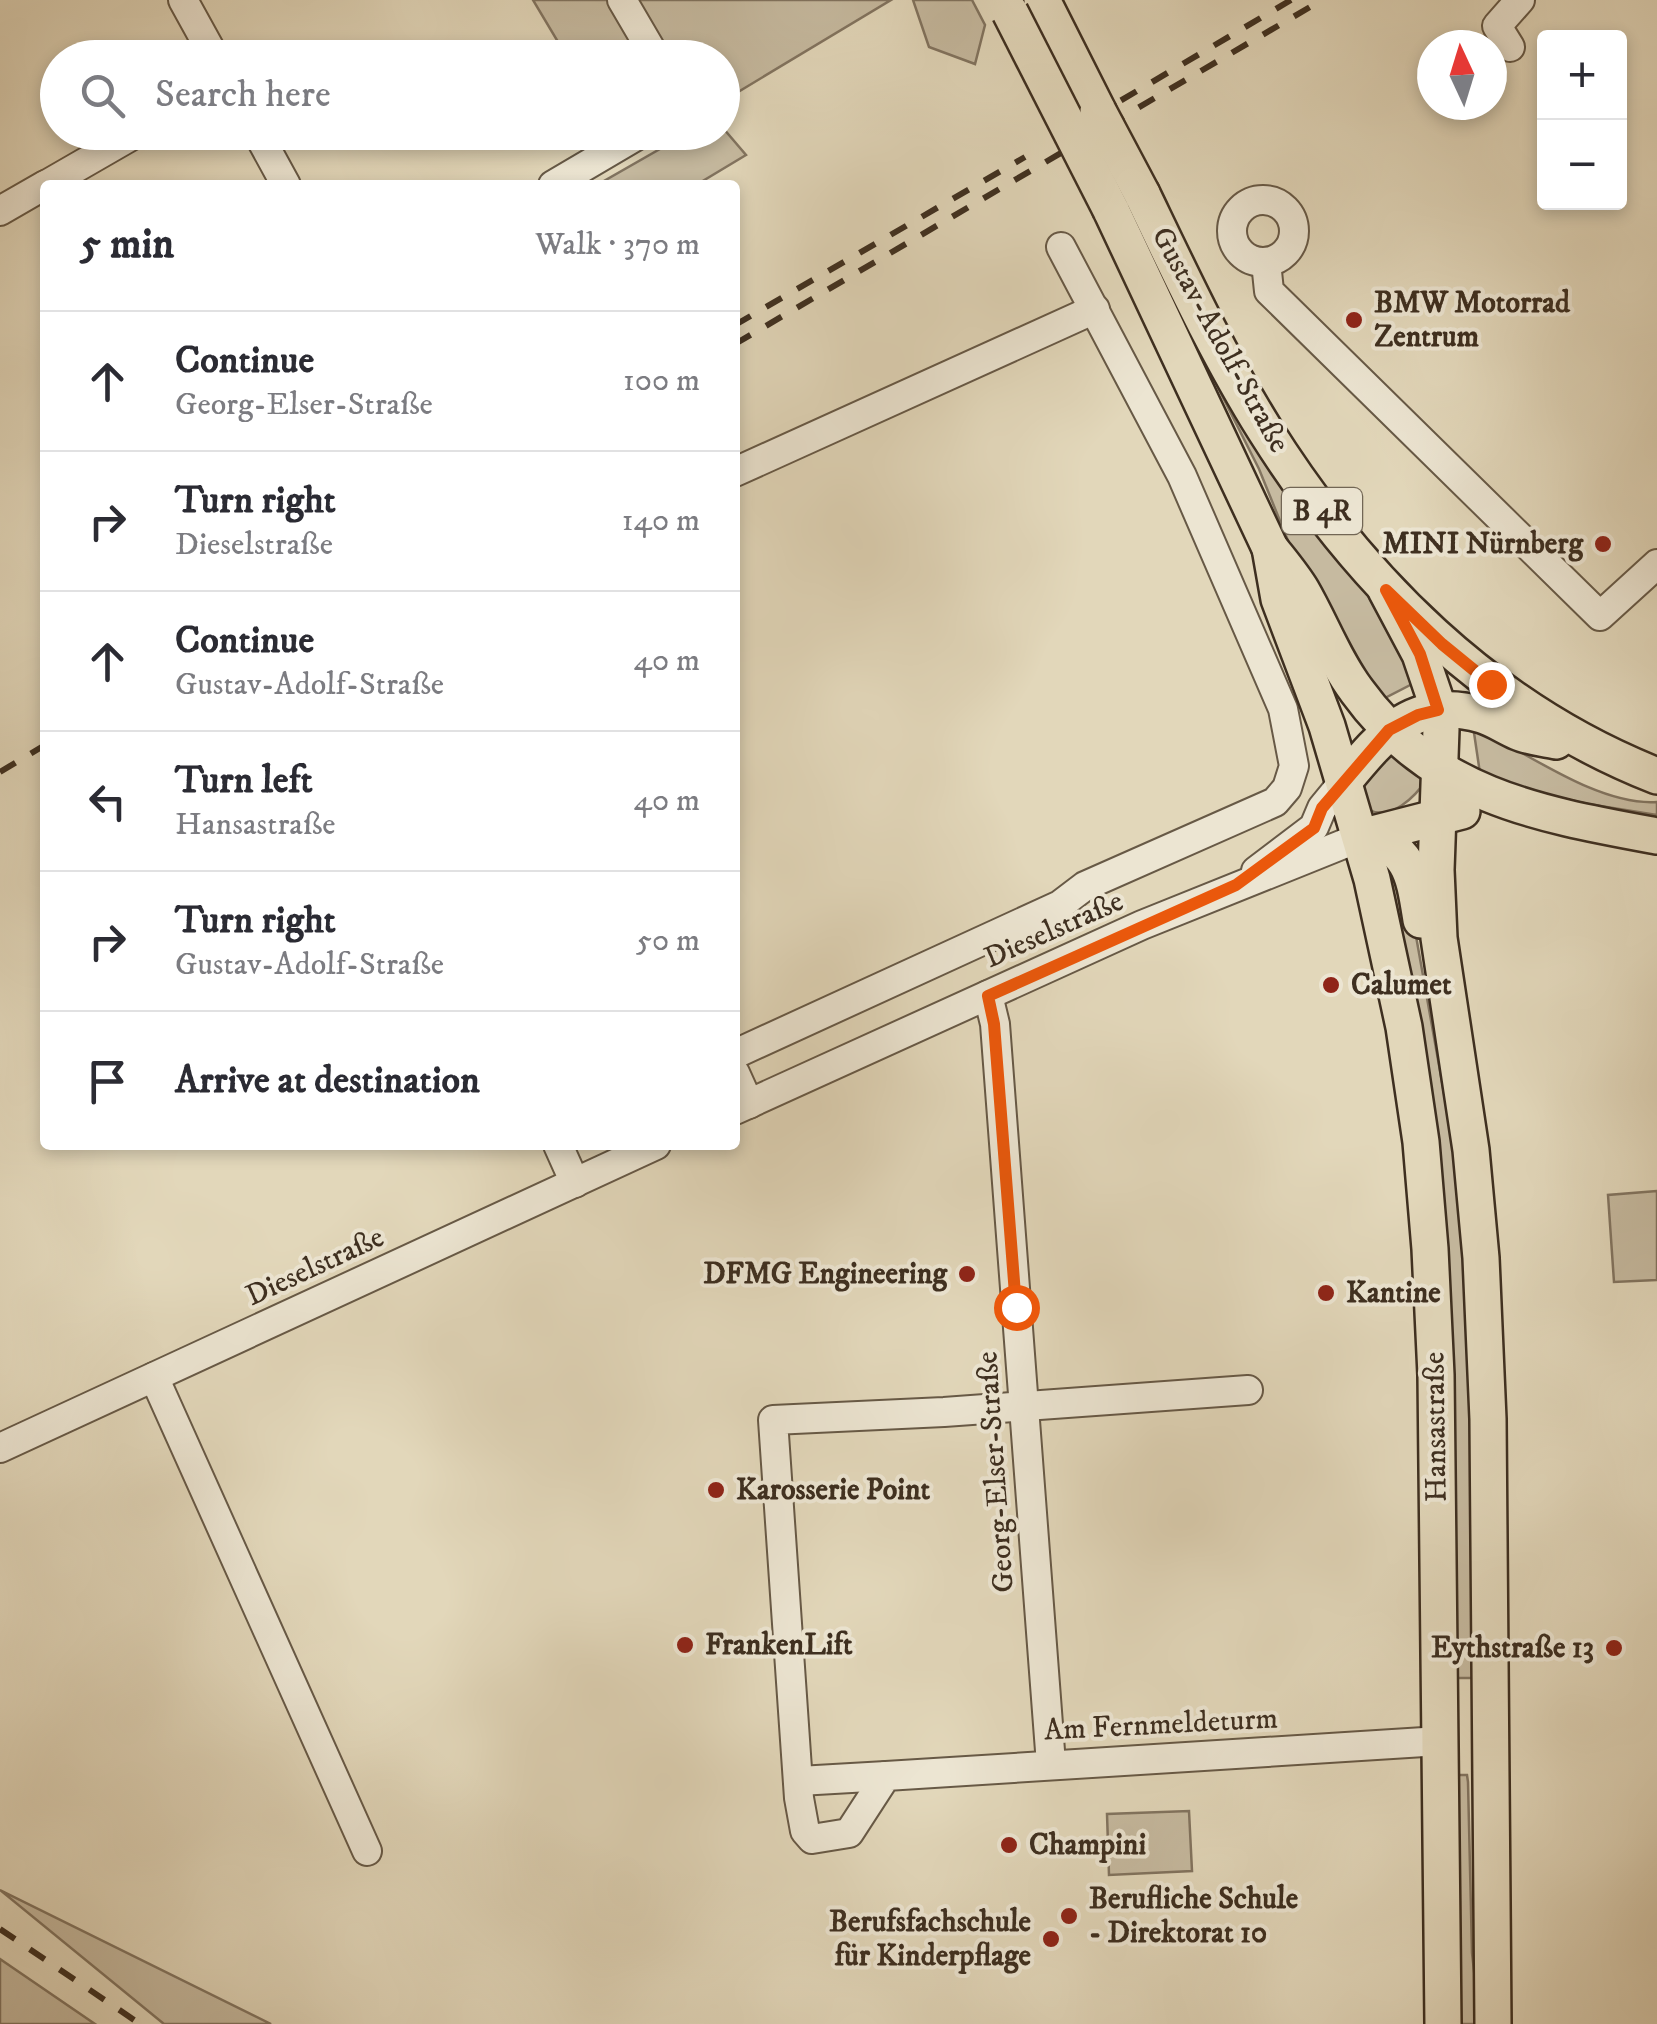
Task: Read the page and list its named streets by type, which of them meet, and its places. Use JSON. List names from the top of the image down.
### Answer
{
  "streets": {
    "main road": ["Gustav-Adolf-Straße", "B 4R", "Hansastraße"],
    "street": ["Dieselstraße", "Georg-Elser-Straße", "Am Fernmeldeturm"]
  },
  "crossings": [
    ["Gustav-Adolf-Straße", "Dieselstraße"],
    ["Gustav-Adolf-Straße", "Hansastraße"],
    ["Dieselstraße", "Hansastraße"],
    ["Dieselstraße", "Georg-Elser-Straße"],
    ["Hansastraße", "Am Fernmeldeturm"],
    ["Georg-Elser-Straße", "Am Fernmeldeturm"]
  ],
  "places": [
    "BMW Motorrad Zentrum",
    "MINI Nürnberg",
    "Calumet",
    "DFMG Engineering",
    "Kantine",
    "Karosserie Point",
    "FrankenLift",
    "Eythstraße 13",
    "Champini",
    "Berufliche Schule - Direktorat 10",
    "Berufsfachschule für Kinderpflage"
  ],
  "north": "top",
  "page": {
    "map_buttons": ["+", "−"],
    "search": "Search here",
    "heading": ["5 min", "Walk · 370 m"],
    "list": [
      ["Continue", "Georg-Elser-Straße", "100 m"],
      ["Turn right", "Dieselstraße", "140 m"],
      ["Continue", "Gustav-Adolf-Straße", "40 m"],
      ["Turn left", "Hansastraße", "40 m"],
      ["Turn right", "Gustav-Adolf-Straße", "50 m"],
      "Arrive at destination"
    ]
  }
}
